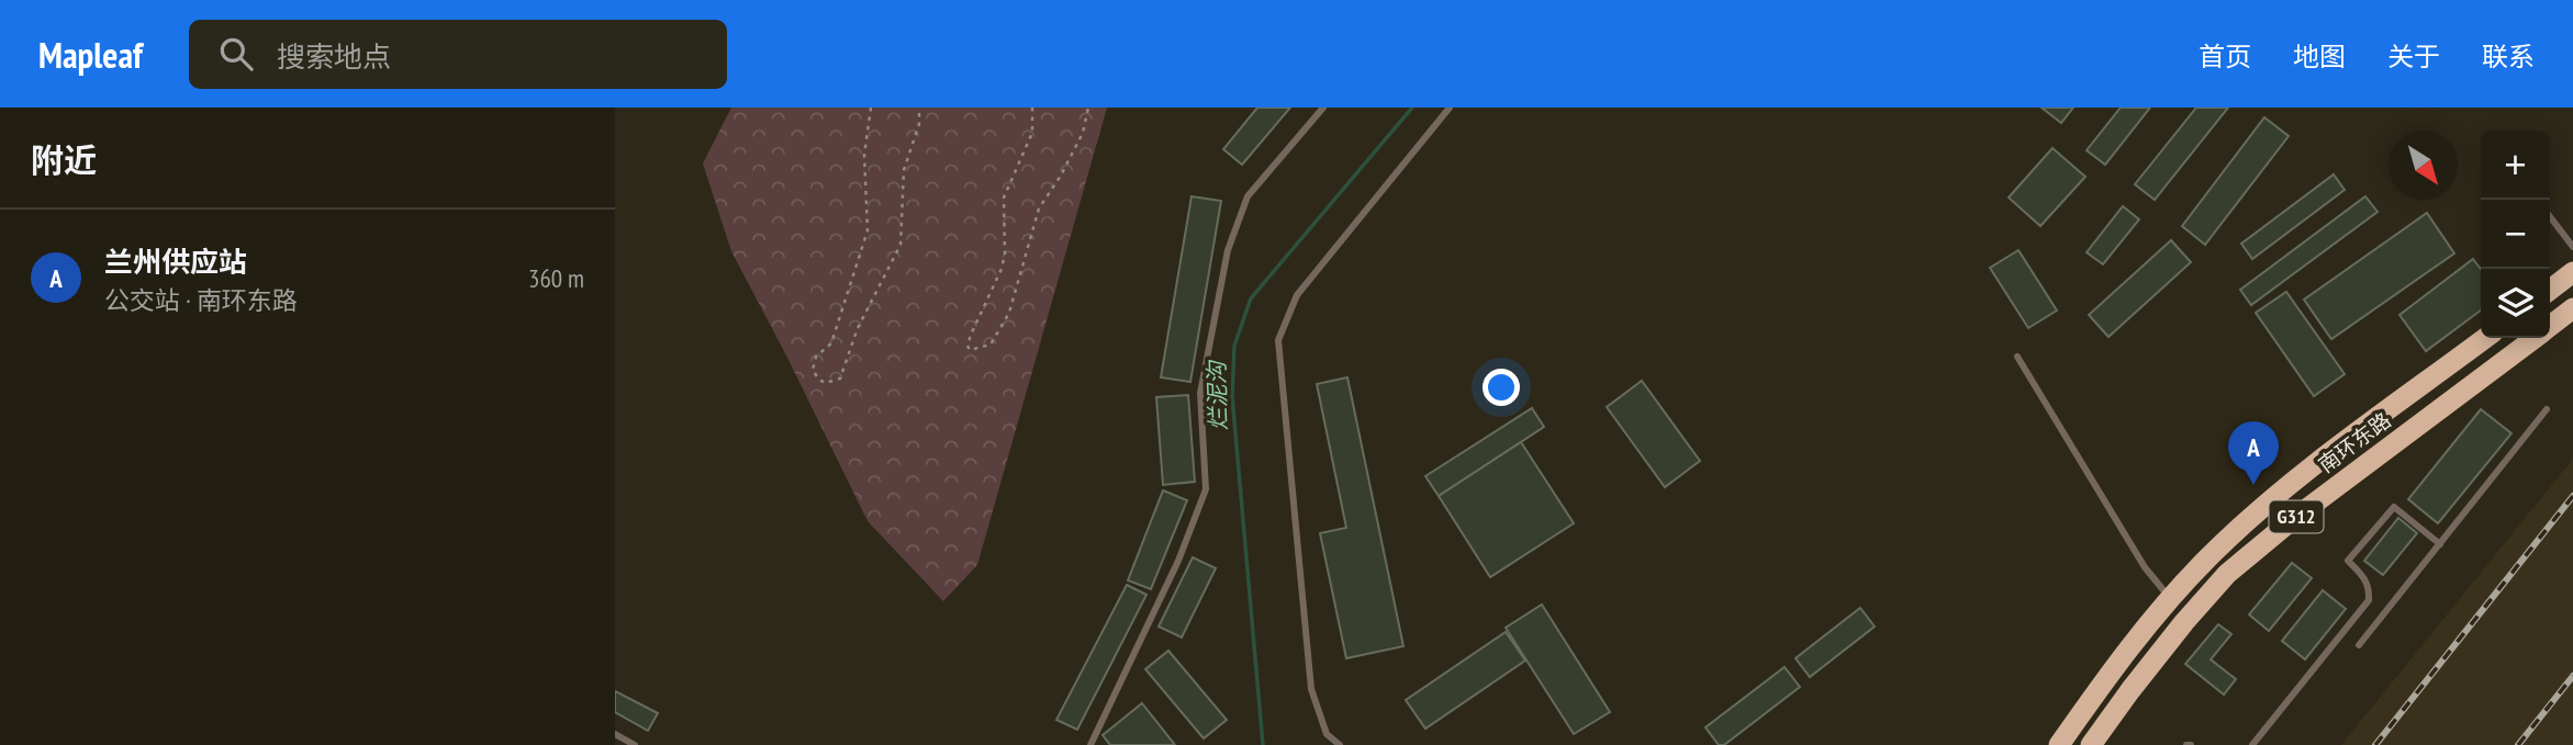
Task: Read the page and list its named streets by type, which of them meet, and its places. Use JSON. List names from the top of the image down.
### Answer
{
  "streets": {
    "highway": ["南环东路", "G312"]
  },
  "water": ["烂泥沟"],
  "north": "bottom right",
  "page": {
    "header": "Mapleaf",
    "search": "搜索地点",
    "nav": [
      "首页",
      "地图",
      "关于",
      "联系"
    ],
    "heading": "附近",
    "map_buttons": ["+", "−"],
    "list": [
      {
        "mark": "A",
        "name": "兰州供应站",
        "note": "公交站 · 南环东路",
        "value": "360 m"
      }
    ],
    "pins": "A"
  }
}
